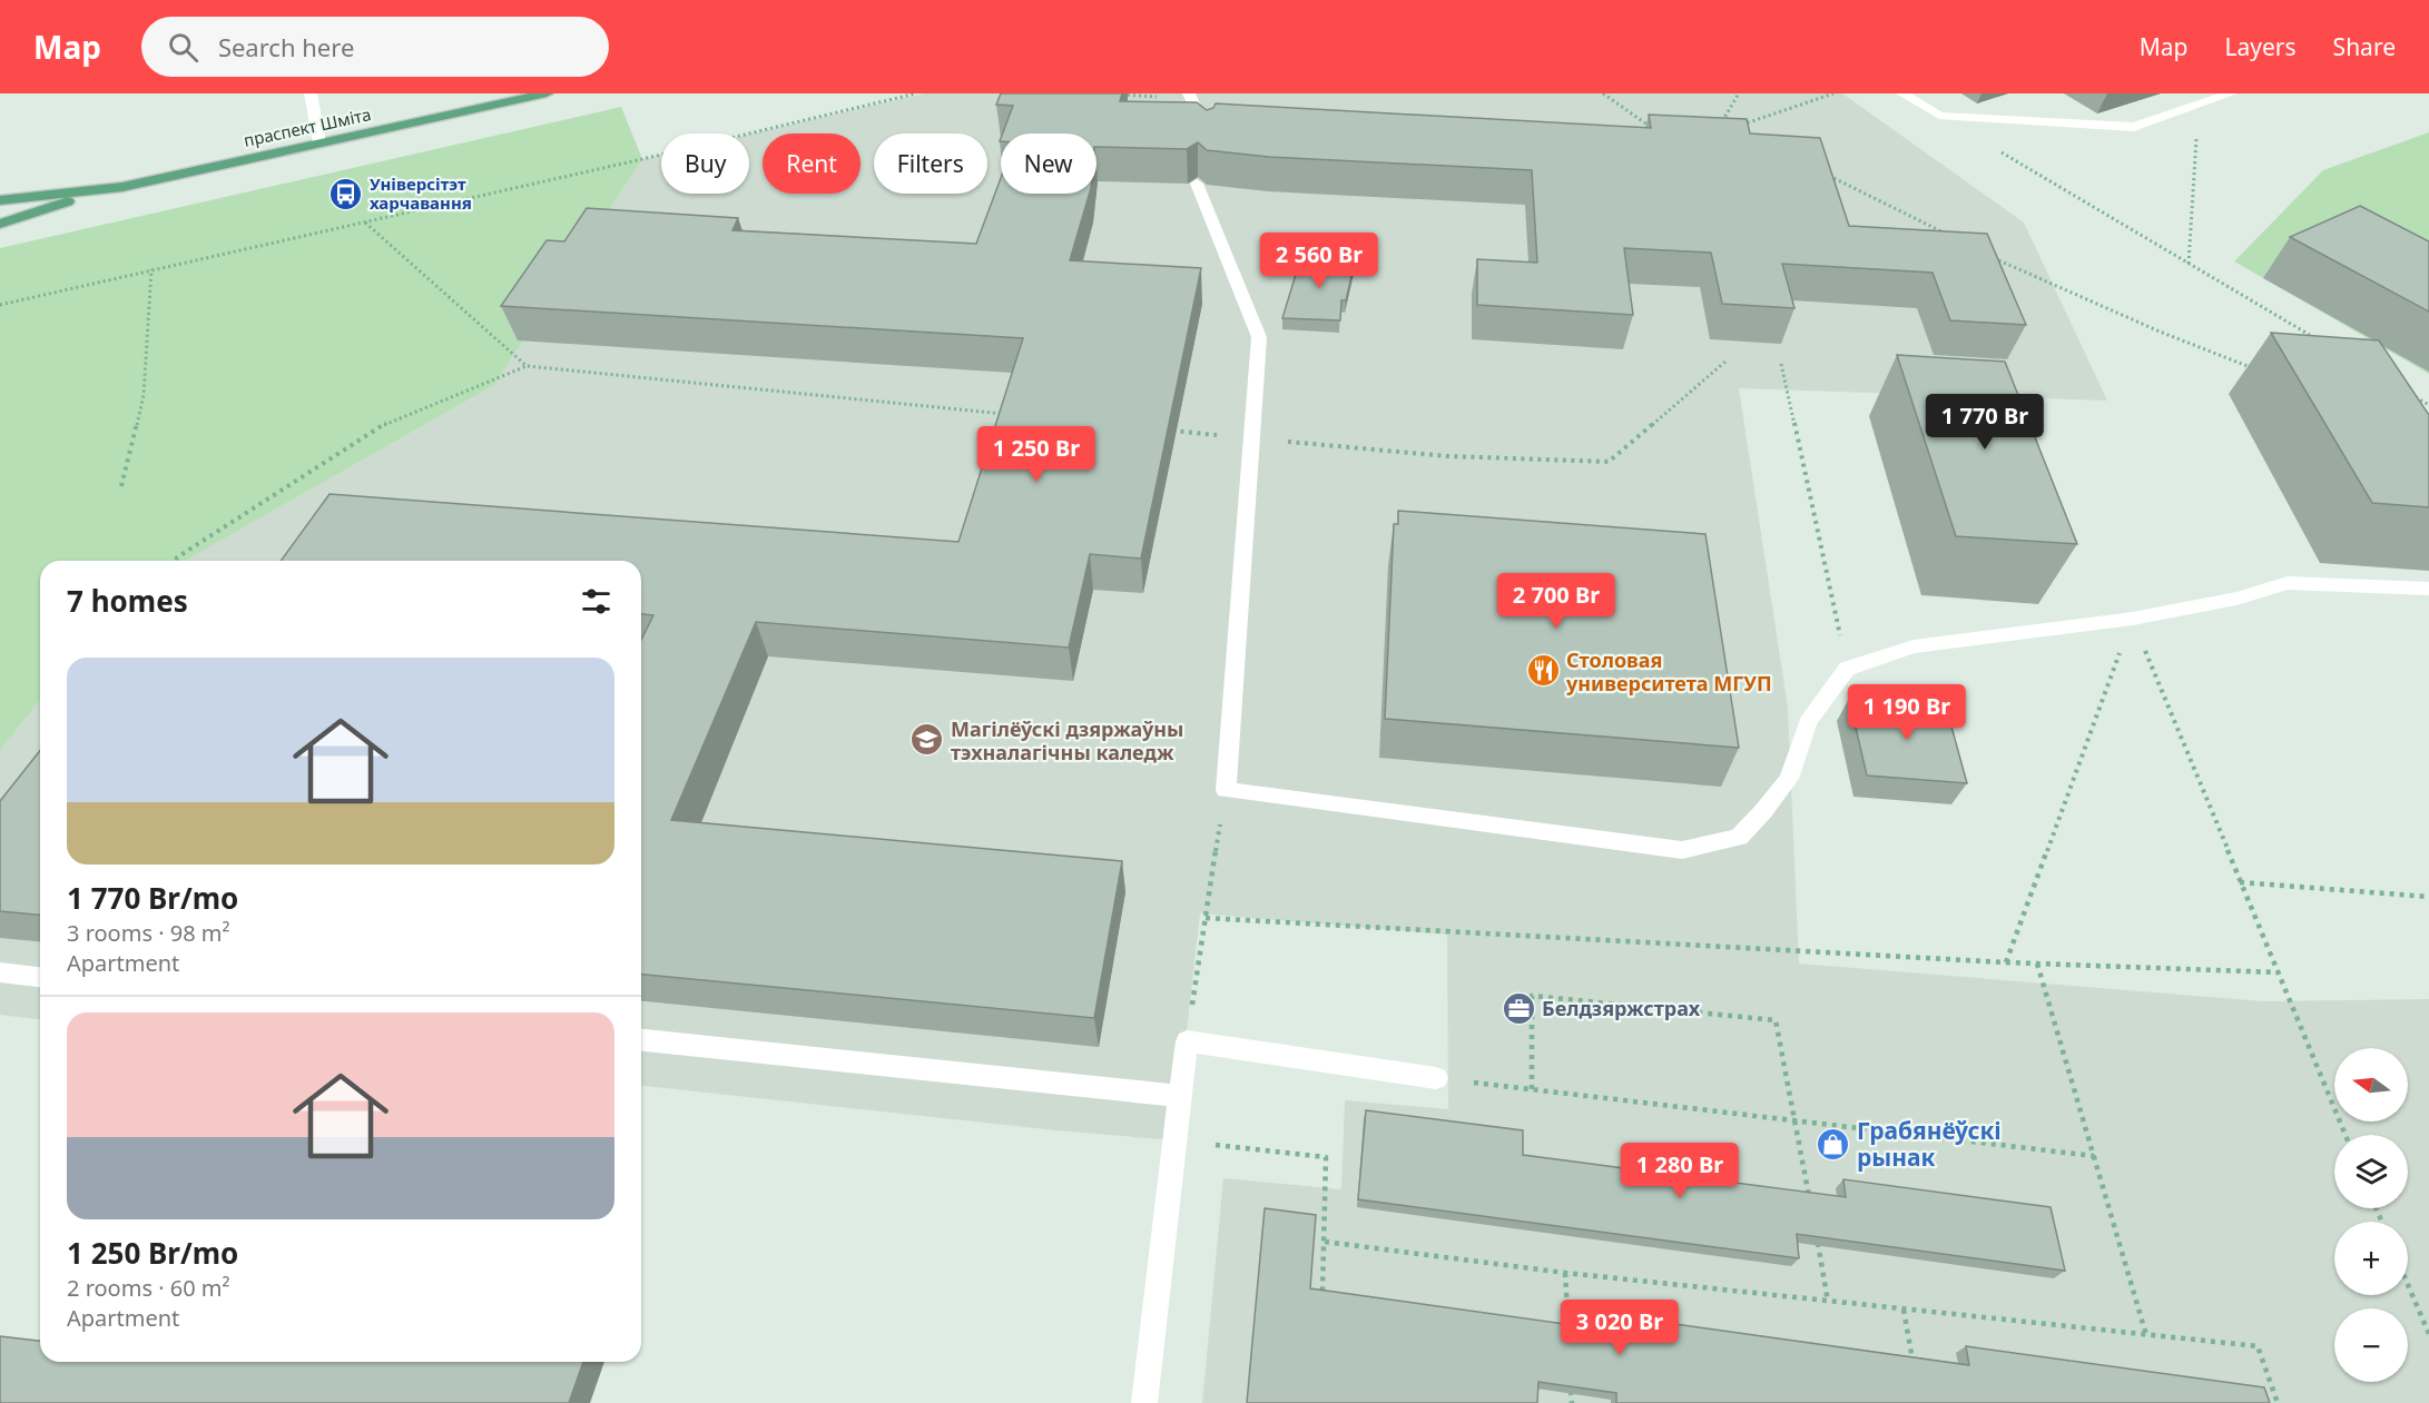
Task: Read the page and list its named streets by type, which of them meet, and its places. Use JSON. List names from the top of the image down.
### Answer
{
  "streets": {
    "main road": ["праспект Шміта"]
  },
  "places": {
    "bus stop": ["Універсітэт харчавання"],
    "restaurant": ["Столовая университета МГУП"],
    "school or university": ["Магілёўскі дзяржаўны тэхналагічны каледж"],
    "office": ["Белдзяржстрах"],
    "shop": ["Грабянёўскі рынак"]
  },
  "north": "left",
  "page": {
    "header": "Map",
    "search": "Search here",
    "nav": ["Map", "Layers", "Share"],
    "chip": [
      "Buy",
      "Rent",
      "Filters",
      "New"
    ],
    "price": [
      "2 560 Br",
      "1 770 Br",
      "1 250 Br",
      "2 700 Br",
      "1 190 Br",
      "1 280 Br",
      "3 020 Br"
    ],
    "heading": "7 homes",
    "list": [
      {
        "name": "1 770 Br/mo",
        "note": "3 rooms · 98 m² · Apartment"
      },
      {
        "name": "1 250 Br/mo",
        "note": "2 rooms · 60 m² · Apartment"
      }
    ],
    "map_buttons": ["+", "−"]
  }
}
